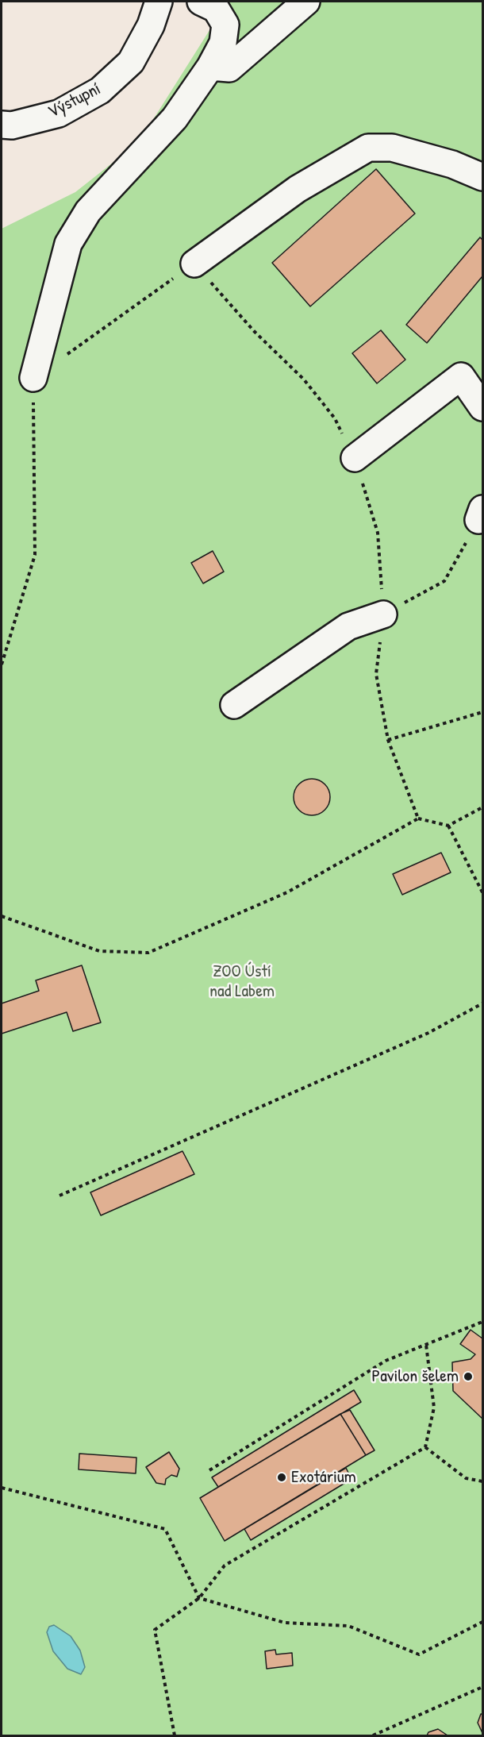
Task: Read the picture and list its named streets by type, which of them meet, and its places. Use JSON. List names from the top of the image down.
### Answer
{
  "streets": {
    "street": ["Výstupní"]
  },
  "parks": ["ZOO Ústí nad Labem"],
  "places": ["Pavilon šelem", "Exotárium"]
}
